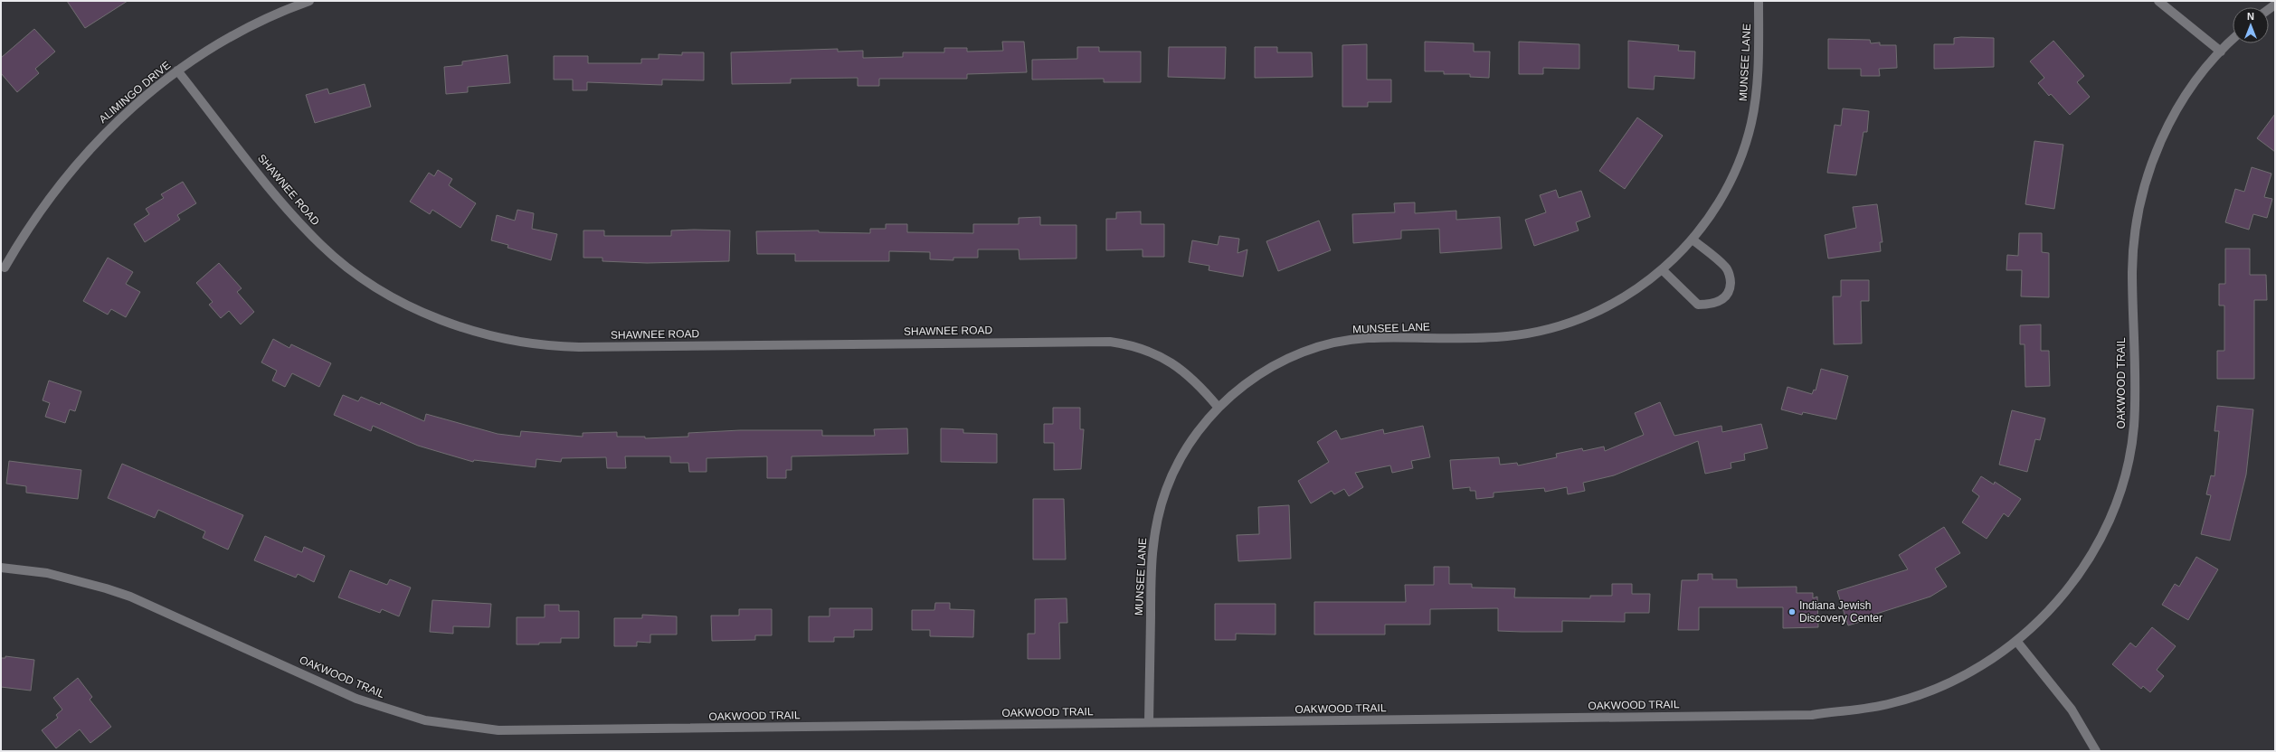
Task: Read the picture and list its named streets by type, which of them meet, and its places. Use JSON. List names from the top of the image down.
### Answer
{
  "streets": {
    "street": [
      "MUNSEE LANE",
      "ALIMINGO DRIVE",
      "SHAWNEE ROAD",
      "OAKWOOD TRAIL"
    ]
  },
  "crossings": [
    ["MUNSEE LANE", "SHAWNEE ROAD"],
    ["MUNSEE LANE", "OAKWOOD TRAIL"],
    ["ALIMINGO DRIVE", "SHAWNEE ROAD"]
  ],
  "places": ["Indiana Jewish Discovery Center"],
  "north": "top"
}
